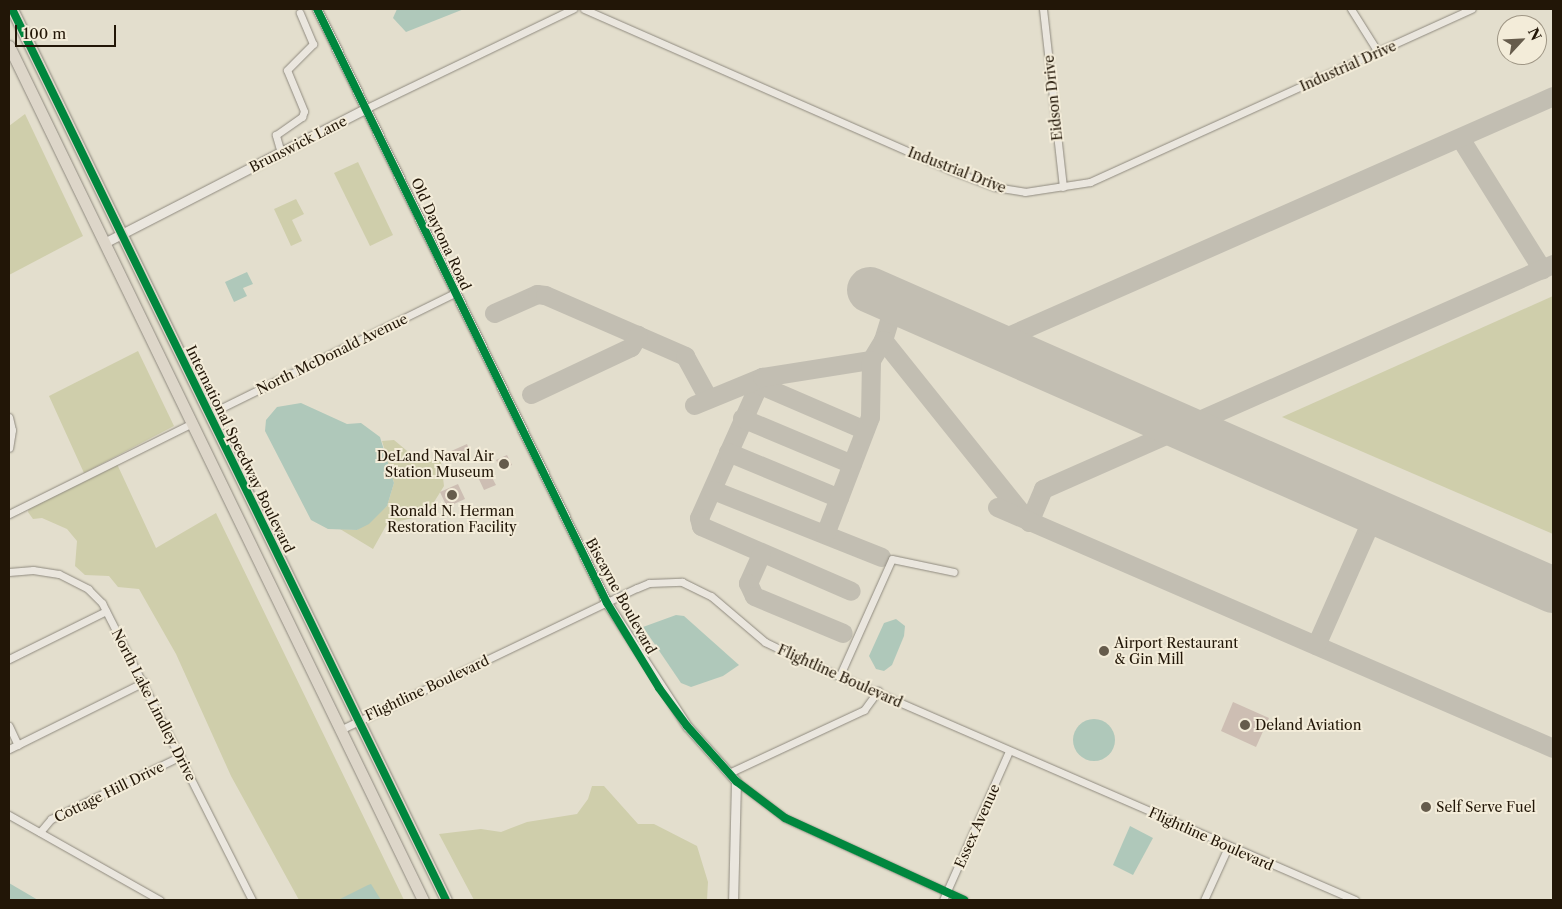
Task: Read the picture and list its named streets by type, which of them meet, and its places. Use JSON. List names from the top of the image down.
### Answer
{
  "streets": {
    "main road": ["International Speedway Boulevard"],
    "street": [
      "Industrial Drive",
      "Eidson Drive",
      "Brunswick Lane",
      "Old Daytona Road",
      "North McDonald Avenue",
      "Biscayne Boulevard",
      "Flightline Boulevard",
      "North Lake Lindley Drive",
      "Cottage Hill Drive",
      "Essex Avenue"
    ]
  },
  "crossings": [
    ["Industrial Drive", "Eidson Drive"],
    ["Brunswick Lane", "Old Daytona Road"],
    ["Brunswick Lane", "International Speedway Boulevard"],
    ["Old Daytona Road", "North McDonald Avenue"],
    ["Old Daytona Road", "Biscayne Boulevard"],
    ["North McDonald Avenue", "International Speedway Boulevard"],
    ["International Speedway Boulevard", "Flightline Boulevard"],
    ["Biscayne Boulevard", "Flightline Boulevard"],
    ["Flightline Boulevard", "Essex Avenue"],
    ["North Lake Lindley Drive", "Cottage Hill Drive"]
  ],
  "places": [
    "DeLand Naval Air Station Museum",
    "Ronald N. Herman Restoration Facility",
    "Airport Restaurant & Gin Mill",
    "Deland Aviation",
    "Self Serve Fuel"
  ],
  "scale_bar": "100 m",
  "north": "top right"
}
